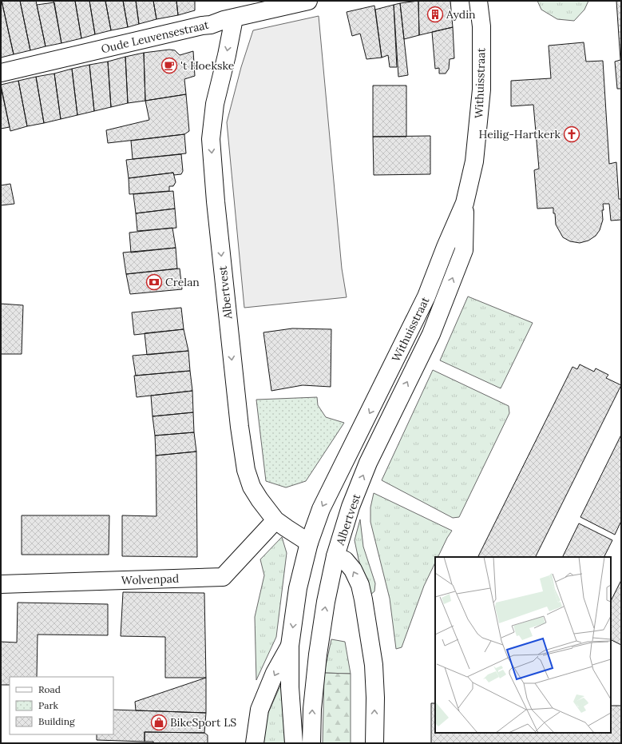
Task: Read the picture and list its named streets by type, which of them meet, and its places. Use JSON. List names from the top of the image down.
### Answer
{
  "streets": {
    "street": [
      "Oude Leuvensestraat",
      "Withuisstraat",
      "Albertvest",
      "Wolvenpad"
    ]
  },
  "crossings": [
    ["Oude Leuvensestraat", "Albertvest"],
    ["Withuisstraat", "Albertvest"],
    ["Albertvest", "Wolvenpad"]
  ],
  "places": {
    "building": ["Aydin"],
    "cafe": ["'t Hoekske"],
    "church": ["Heilig-Hartkerk"],
    "bank": ["Crelan"],
    "shop": ["BikeSport LS"]
  },
  "legend": ["Road", "Park", "Building"]
}
